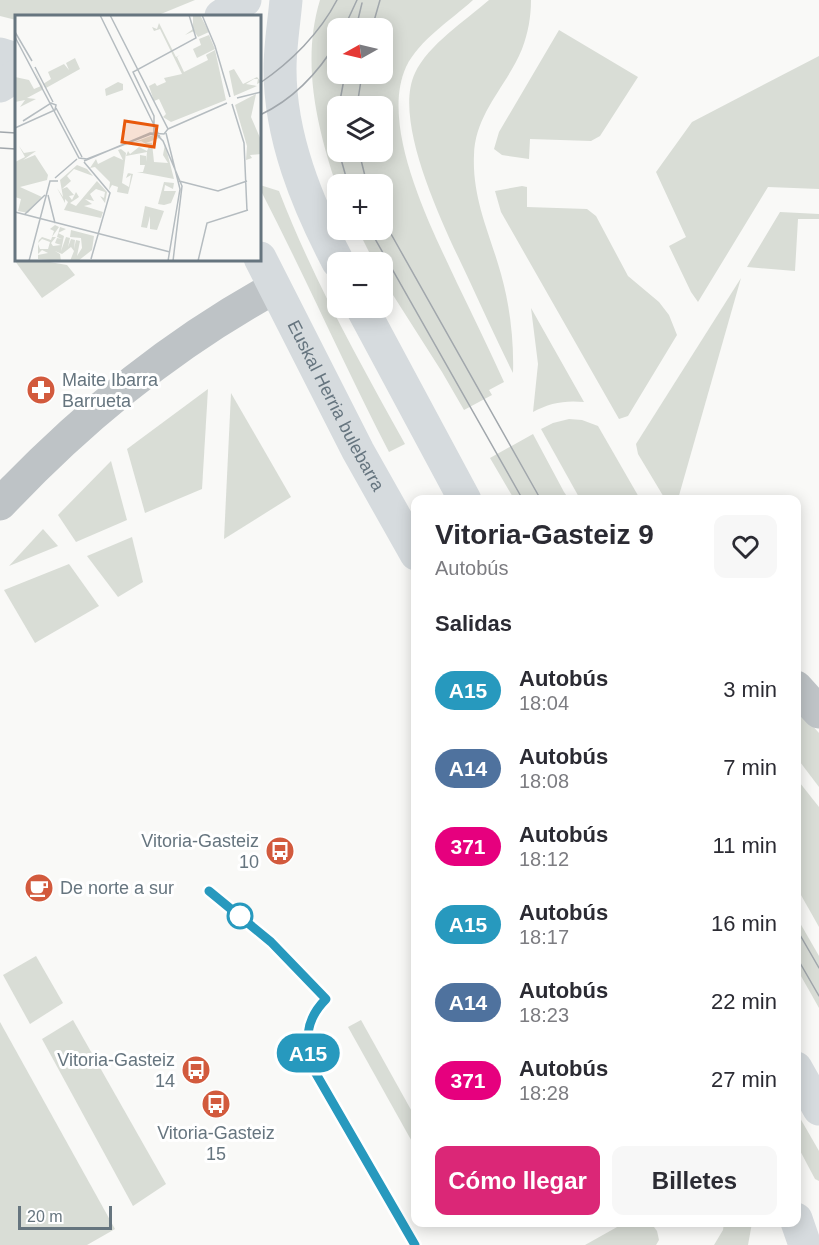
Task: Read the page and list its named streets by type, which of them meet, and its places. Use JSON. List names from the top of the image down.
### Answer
{
  "streets": {
    "main road": ["Euskal Herria bulebarra"]
  },
  "places": {
    "pharmacy": ["Maite Ibarra Barrueta"],
    "bus stop": ["Vitoria-Gasteiz 10", "Vitoria-Gasteiz 14", "Vitoria-Gasteiz 15"],
    "cafe": ["De norte a sur"]
  },
  "lines": ["bus line A15"],
  "scale_bar": "20 m",
  "north": "left",
  "page": {
    "on_map": "A15",
    "map_buttons": ["+", "−"],
    "heading": [
      ["Vitoria-Gasteiz 9", "Autobús"],
      "Salidas"
    ],
    "list": [
      {
        "mark": "A15",
        "name": "Autobús",
        "note": "18:04",
        "value": "3 min"
      },
      {
        "mark": "A14",
        "name": "Autobús",
        "note": "18:08",
        "value": "7 min"
      },
      {
        "mark": "371",
        "name": "Autobús",
        "note": "18:12",
        "value": "11 min"
      },
      {
        "mark": "A15",
        "name": "Autobús",
        "note": "18:17",
        "value": "16 min"
      },
      {
        "mark": "A14",
        "name": "Autobús",
        "note": "18:23",
        "value": "22 min"
      },
      {
        "mark": "371",
        "name": "Autobús",
        "note": "18:28",
        "value": "27 min"
      }
    ],
    "buttons": ["Cómo llegar", "Billetes"],
    "scale": "20 m"
  }
}
